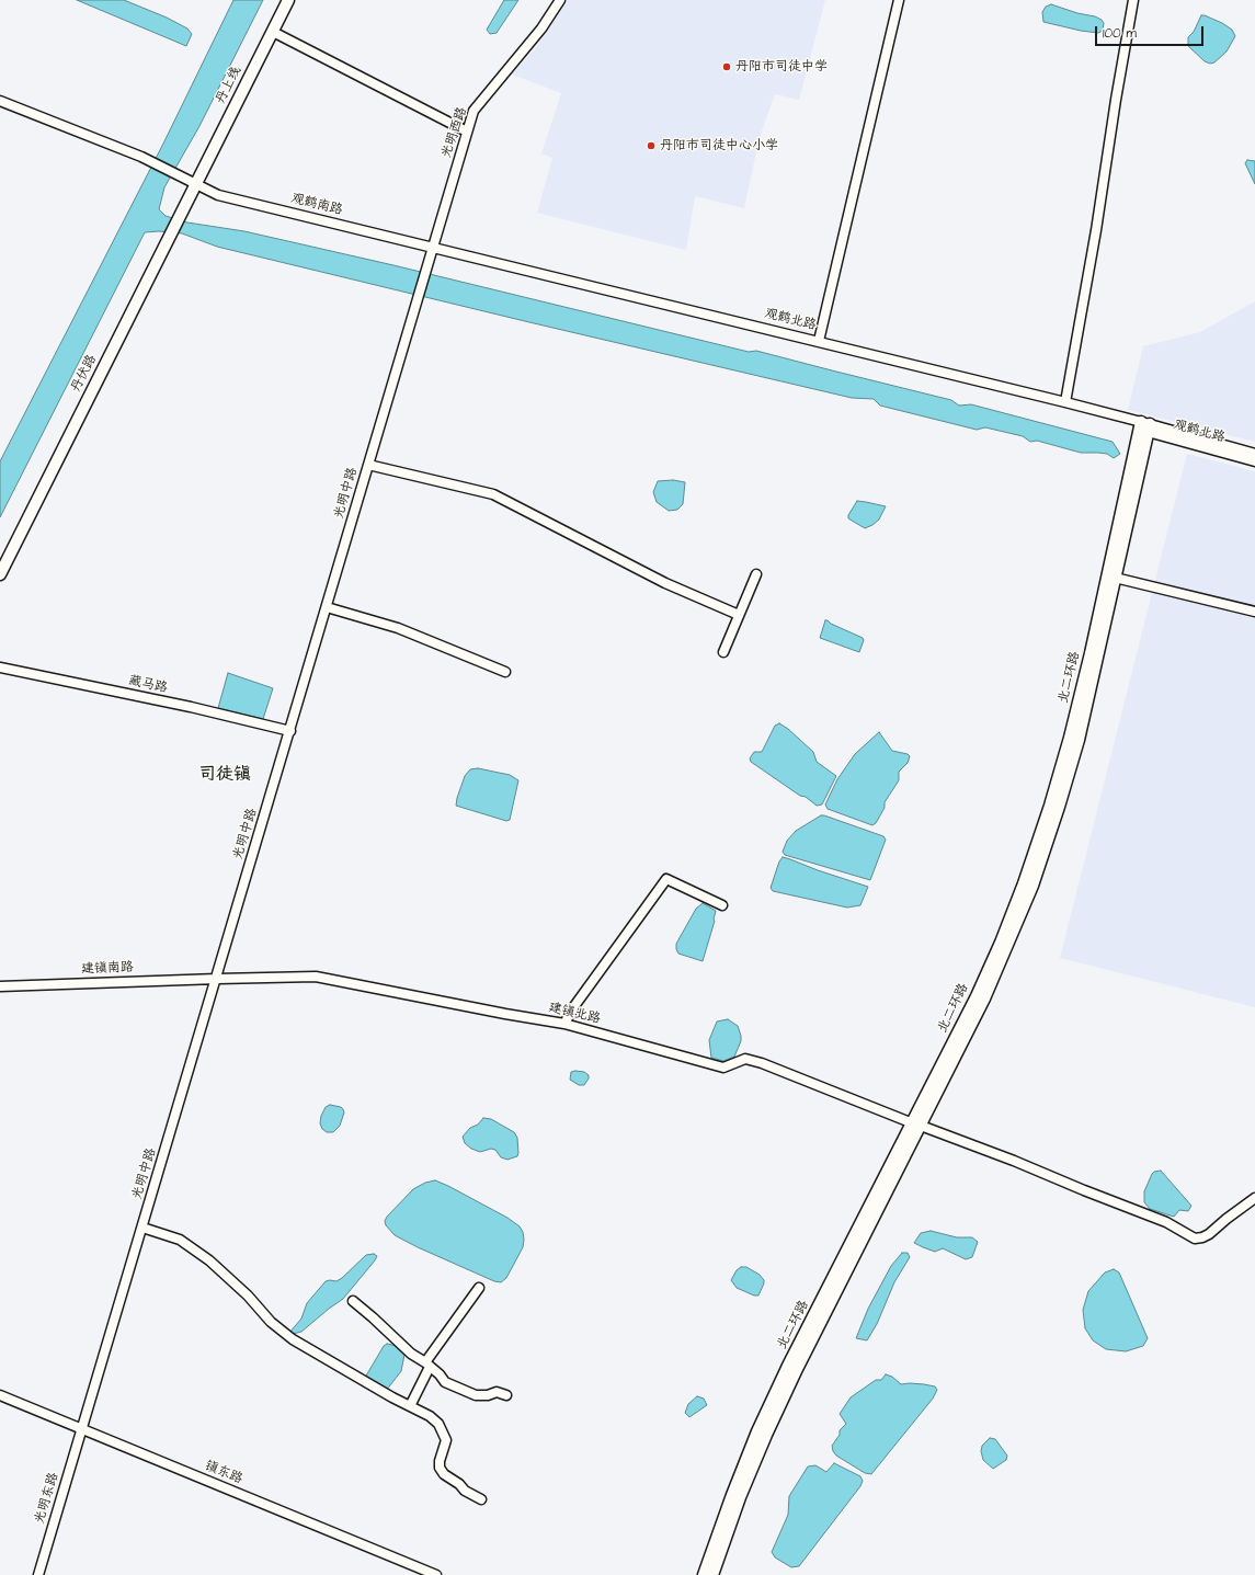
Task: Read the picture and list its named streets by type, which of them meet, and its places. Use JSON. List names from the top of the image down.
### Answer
{
  "streets": {
    "main road": ["丹上线", "丹伏路", "北二环路"],
    "street": [
      "光明西路",
      "观鹤南路",
      "观鹤北路",
      "光明中路",
      "藏马路",
      "建镇南路",
      "建镇北路",
      "镇东路",
      "光明东路"
    ]
  },
  "crossings": [
    ["丹上线", "观鹤南路"],
    ["丹上线", "丹伏路"],
    ["光明西路", "观鹤南路"],
    ["光明西路", "观鹤北路"],
    ["光明西路", "光明中路"],
    ["观鹤南路", "观鹤北路"],
    ["观鹤南路", "丹伏路"],
    ["观鹤南路", "光明中路"],
    ["观鹤北路", "光明中路"],
    ["观鹤北路", "北二环路"],
    ["光明中路", "藏马路"],
    ["光明中路", "建镇南路"],
    ["光明中路", "建镇北路"],
    ["光明中路", "镇东路"],
    ["光明中路", "光明东路"],
    ["北二环路", "建镇北路"],
    ["建镇南路", "建镇北路"],
    ["镇东路", "光明东路"]
  ],
  "districts": ["司徒镇"],
  "places": ["丹阳市司徒中学", "丹阳市司徒中心小学"],
  "scale_bar": "100 m"
}
